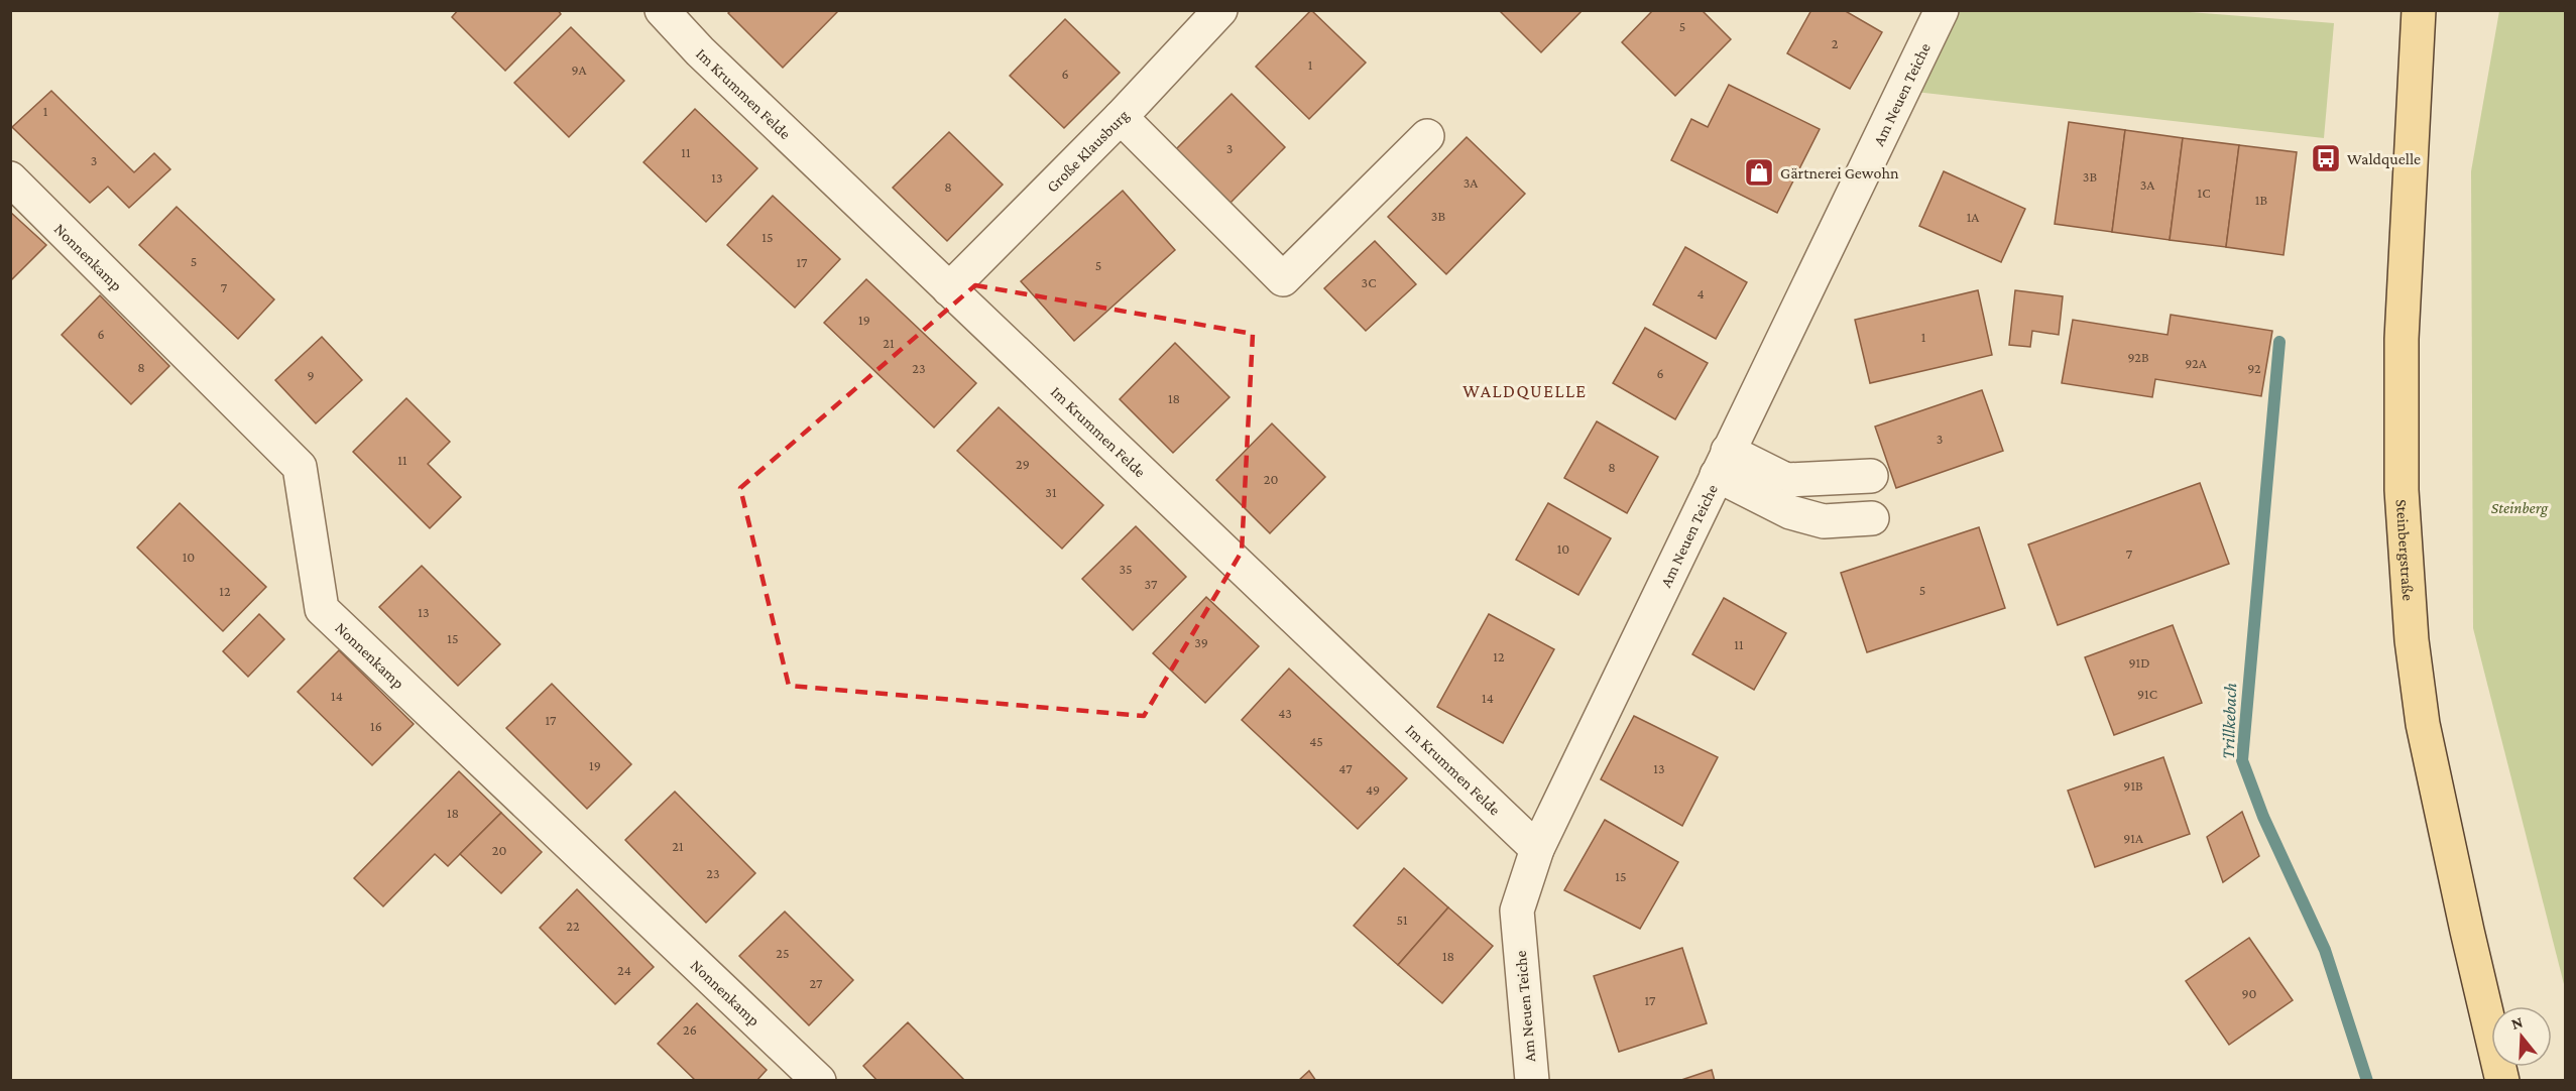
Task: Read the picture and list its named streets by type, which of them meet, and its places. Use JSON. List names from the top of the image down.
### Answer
{
  "streets": {
    "main road": ["Steinbergstraße"],
    "street": [
      "Im Krummen Felde",
      "Am Neuen Teiche",
      "Große Klausburg",
      "Nonnenkamp"
    ]
  },
  "crossings": [
    ["Im Krummen Felde", "Am Neuen Teiche"],
    ["Im Krummen Felde", "Große Klausburg"]
  ],
  "districts": ["WALDQUELLE"],
  "water": ["Trillkebach"],
  "parks": ["Steinberg"],
  "places": {
    "bus stop": ["Waldquelle"],
    "shop": ["Gärtnerei Gewohn"]
  },
  "house_numbers": [
    "5",
    "2",
    "1",
    "9A",
    "6",
    "1",
    "3",
    "11",
    "3",
    "3B",
    "13",
    "3A",
    "3A",
    "8",
    "1C",
    "1B",
    "3B",
    "1A",
    "15",
    "5",
    "17",
    "5",
    "3C",
    "7",
    "4",
    "19",
    "6",
    "1",
    "21",
    "92B",
    "92A",
    "8",
    "23",
    "92",
    "6",
    "9",
    "18",
    "3",
    "11",
    "29",
    "8",
    "20",
    "31",
    "10",
    "7",
    "10",
    "35",
    "37",
    "5",
    "12",
    "13",
    "15",
    "39",
    "11",
    "12",
    "91D",
    "91C",
    "14",
    "14",
    "43",
    "17",
    "16",
    "45",
    "19",
    "47",
    "13",
    "91B",
    "49",
    "18",
    "91A",
    "21",
    "20",
    "23",
    "15",
    "51",
    "22",
    "25",
    "18",
    "24",
    "27",
    "90",
    "17",
    "26"
  ],
  "north": "top"
}
